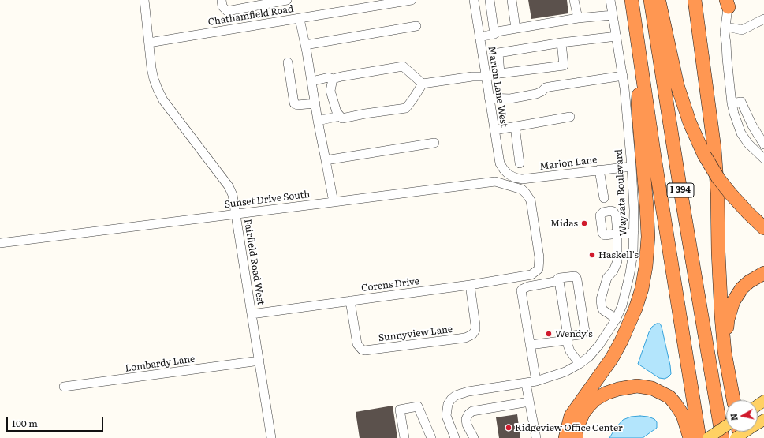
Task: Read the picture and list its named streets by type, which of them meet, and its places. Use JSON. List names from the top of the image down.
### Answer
{
  "streets": {
    "highway": ["I 394"],
    "street": [
      "Chathamfield Road",
      "Marion Lane West",
      "Marion Lane",
      "Wayzata Boulevard",
      "Sunset Drive South",
      "Fairfield Road West",
      "Corens Drive",
      "Sunnyview Lane",
      "Lombardy Lane"
    ]
  },
  "crossings": [
    ["Chathamfield Road", "Fairfield Road West"],
    ["Marion Lane West", "Marion Lane"],
    ["Marion Lane", "Wayzata Boulevard"],
    ["Sunset Drive South", "Fairfield Road West"],
    ["Sunset Drive South", "Corens Drive"],
    ["Fairfield Road West", "Corens Drive"],
    ["Fairfield Road West", "Lombardy Lane"],
    ["Corens Drive", "Sunnyview Lane"]
  ],
  "places": [
    "Midas",
    "Haskell's",
    "Wendy's",
    "Ridgeview Office Center"
  ],
  "scale_bar": "100 m",
  "north": "left"
}
